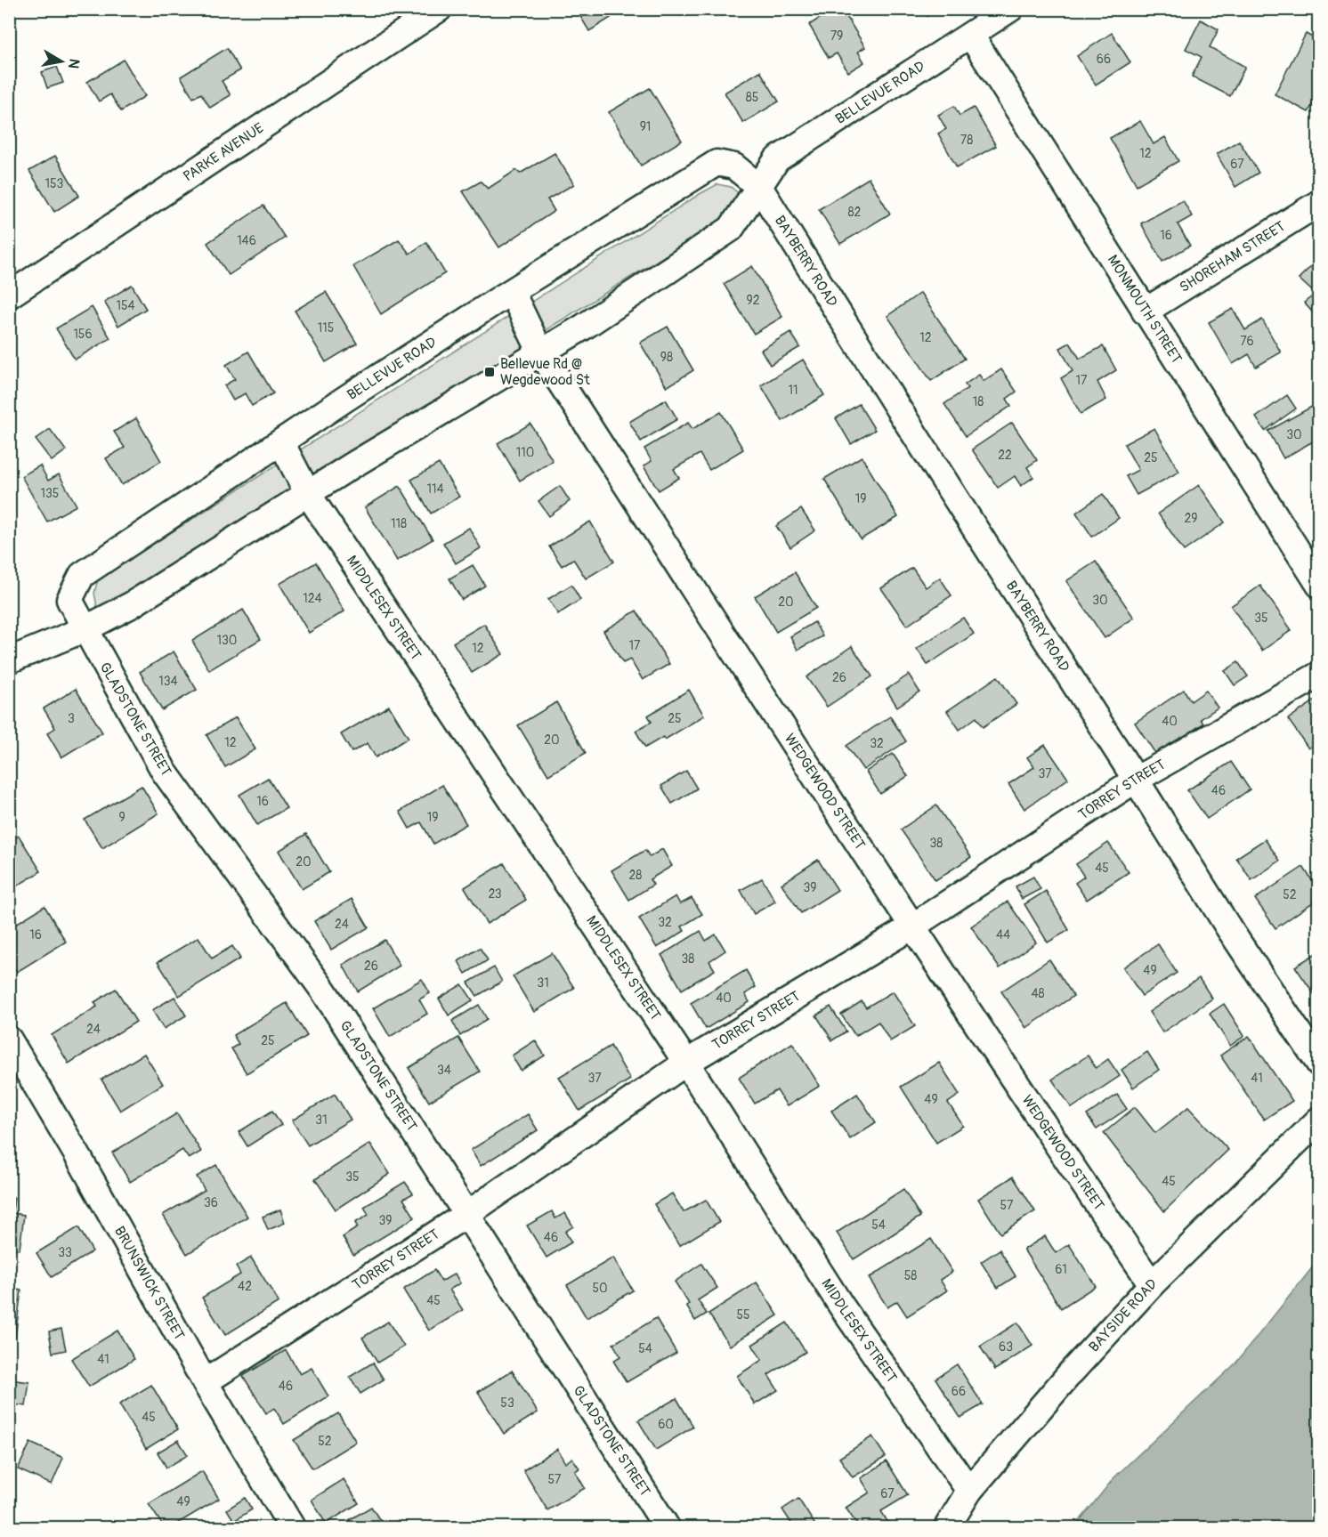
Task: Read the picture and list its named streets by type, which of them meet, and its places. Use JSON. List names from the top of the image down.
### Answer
{
  "streets": {
    "street": [
      "BELLEVUE ROAD",
      "PARKE AVENUE",
      "SHOREHAM STREET",
      "BAYBERRY ROAD",
      "MONMOUTH STREET",
      "MIDDLESEX STREET",
      "GLADSTONE STREET",
      "TORREY STREET",
      "WEDGEWOOD STREET",
      "BRUNSWICK STREET",
      "BAYSIDE ROAD"
    ]
  },
  "crossings": [
    ["BELLEVUE ROAD", "BAYBERRY ROAD"],
    ["BELLEVUE ROAD", "MONMOUTH STREET"],
    ["BELLEVUE ROAD", "MIDDLESEX STREET"],
    ["BELLEVUE ROAD", "GLADSTONE STREET"],
    ["BELLEVUE ROAD", "WEDGEWOOD STREET"],
    ["SHOREHAM STREET", "MONMOUTH STREET"],
    ["BAYBERRY ROAD", "TORREY STREET"],
    ["MIDDLESEX STREET", "TORREY STREET"],
    ["MIDDLESEX STREET", "BAYSIDE ROAD"],
    ["GLADSTONE STREET", "TORREY STREET"],
    ["TORREY STREET", "WEDGEWOOD STREET"],
    ["TORREY STREET", "BRUNSWICK STREET"],
    ["WEDGEWOOD STREET", "BAYSIDE ROAD"]
  ],
  "places": {
    "transit": ["Bellevue Rd @ Wegdewood St"]
  },
  "house_numbers": [
    "79",
    "66",
    "85",
    "91",
    "78",
    "12",
    "67",
    "153",
    "82",
    "16",
    "146",
    "92",
    "154",
    "115",
    "156",
    "12",
    "76",
    "98",
    "17",
    "11",
    "18",
    "30",
    "110",
    "22",
    "25",
    "114",
    "135",
    "19",
    "29",
    "118",
    "124",
    "30",
    "20",
    "35",
    "130",
    "17",
    "12",
    "26",
    "134",
    "3",
    "25",
    "40",
    "20",
    "12",
    "32",
    "37",
    "46",
    "16",
    "9",
    "19",
    "38",
    "20",
    "45",
    "28",
    "39",
    "23",
    "52",
    "32",
    "24",
    "16",
    "44",
    "38",
    "26",
    "49",
    "31",
    "48",
    "40",
    "24",
    "25",
    "34",
    "37",
    "41",
    "49",
    "31",
    "35",
    "45",
    "36",
    "57",
    "39",
    "54",
    "46",
    "33",
    "61",
    "58",
    "42",
    "50",
    "45",
    "55",
    "63",
    "54",
    "41",
    "46",
    "66",
    "53",
    "45",
    "60",
    "52",
    "57",
    "67",
    "49"
  ],
  "north": "right"
}
